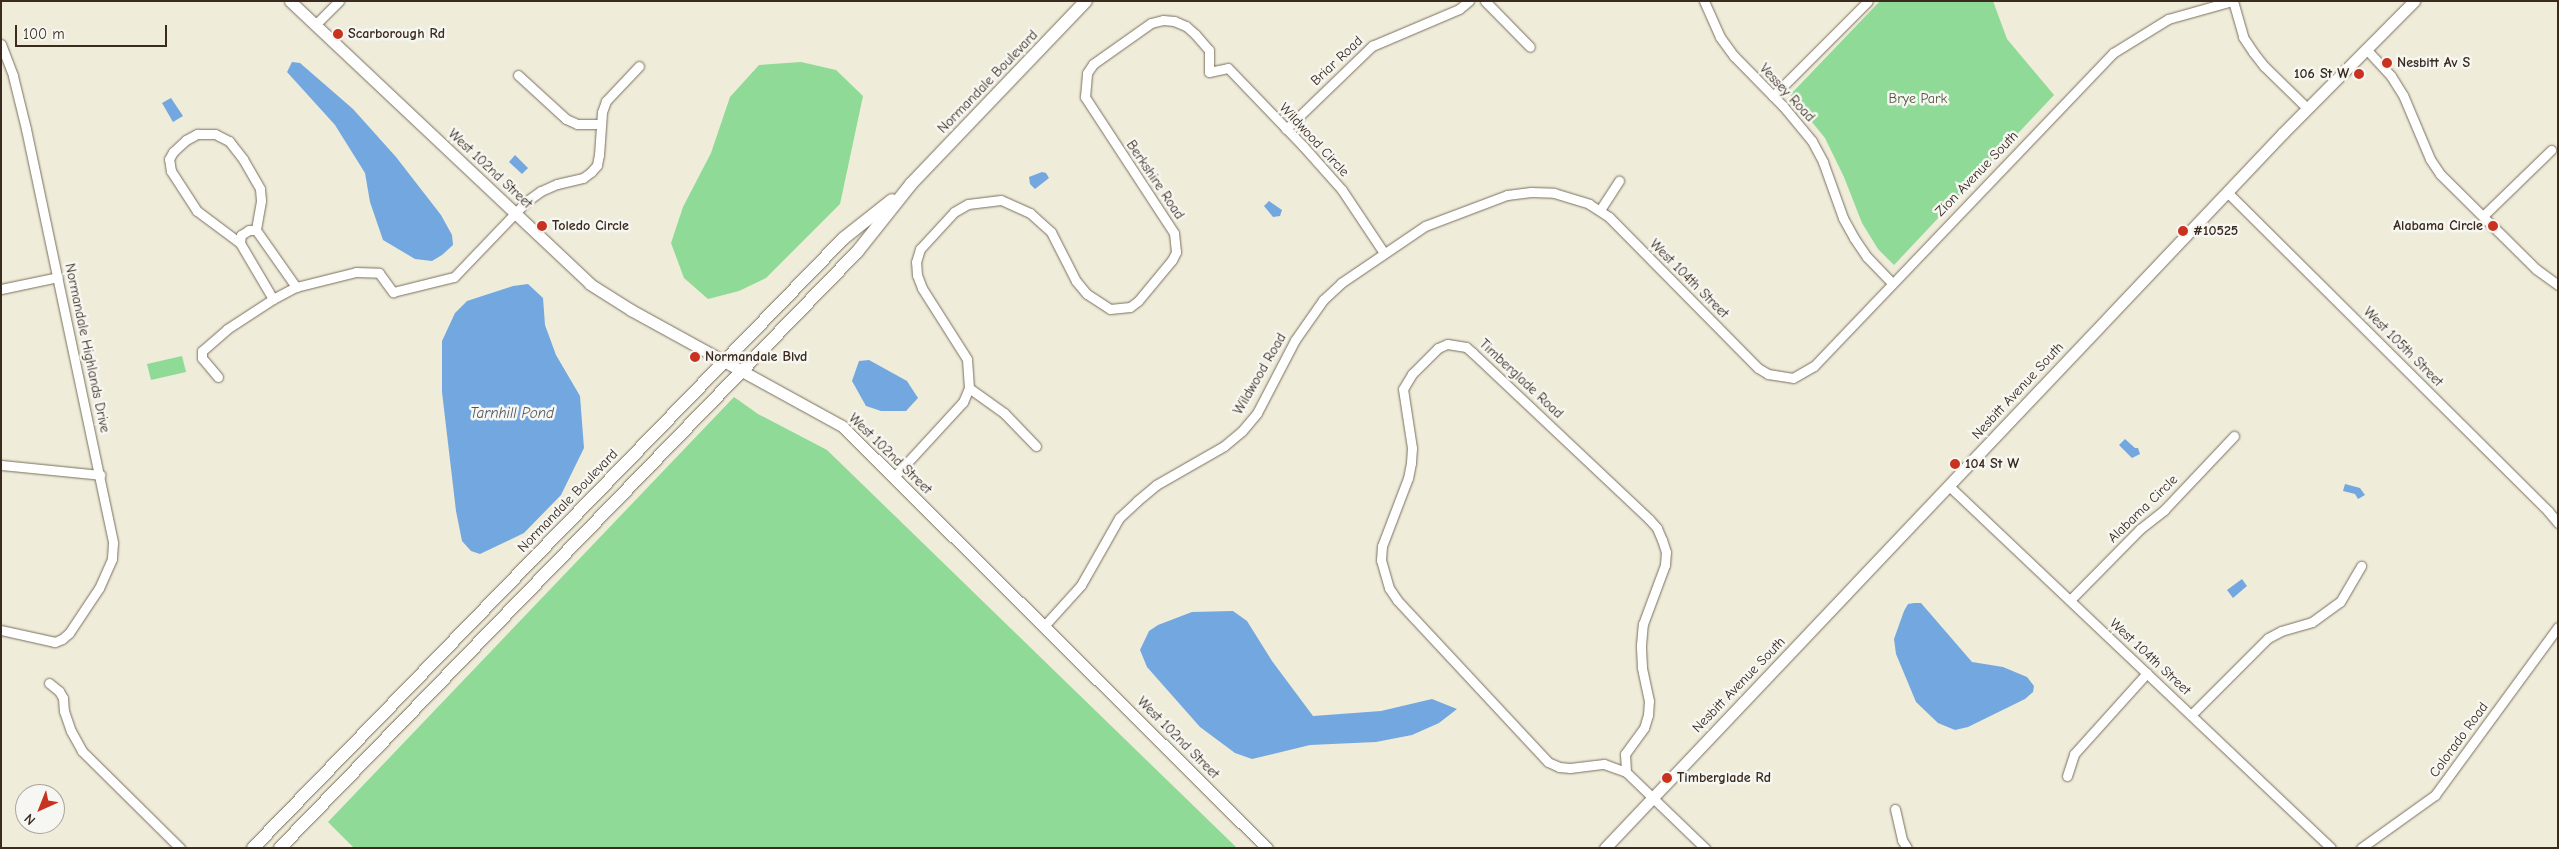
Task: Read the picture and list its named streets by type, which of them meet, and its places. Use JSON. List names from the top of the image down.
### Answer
{
  "streets": {
    "main road": ["Normandale Boulevard"],
    "street": [
      "Briar Road",
      "Vessey Road",
      "Wildwood Circle",
      "West 102nd Street",
      "Zion Avenue South",
      "Berkshire Road",
      "West 104th Street",
      "West 105th Street",
      "Normandale Highlands Drive",
      "Wildwood Road",
      "Timberglade Road",
      "Nesbitt Avenue South",
      "Alabama Circle",
      "Colorado Road"
    ]
  },
  "crossings": [
    ["Briar Road", "Wildwood Circle"],
    ["Normandale Boulevard", "West 102nd Street"],
    ["Vessey Road", "Zion Avenue South"],
    ["Wildwood Circle", "Berkshire Road"],
    ["Wildwood Circle", "Wildwood Road"],
    ["West 102nd Street", "Wildwood Road"],
    ["Zion Avenue South", "West 104th Street"],
    ["West 104th Street", "Wildwood Road"],
    ["West 104th Street", "Nesbitt Avenue South"],
    ["West 104th Street", "Alabama Circle"],
    ["West 105th Street", "Nesbitt Avenue South"],
    ["Timberglade Road", "Nesbitt Avenue South"]
  ],
  "water": ["Tarnhill Pond"],
  "parks": ["Brye Park"],
  "places": [
    "Scarborough Rd",
    "Nesbitt Av S",
    "106 St W",
    "Toledo Circle",
    "Alabama Circle",
    "#10525",
    "Normandale Blvd",
    "104 St W",
    "Timberglade Rd"
  ],
  "scale_bar": "100 m",
  "north": "bottom left"
}
